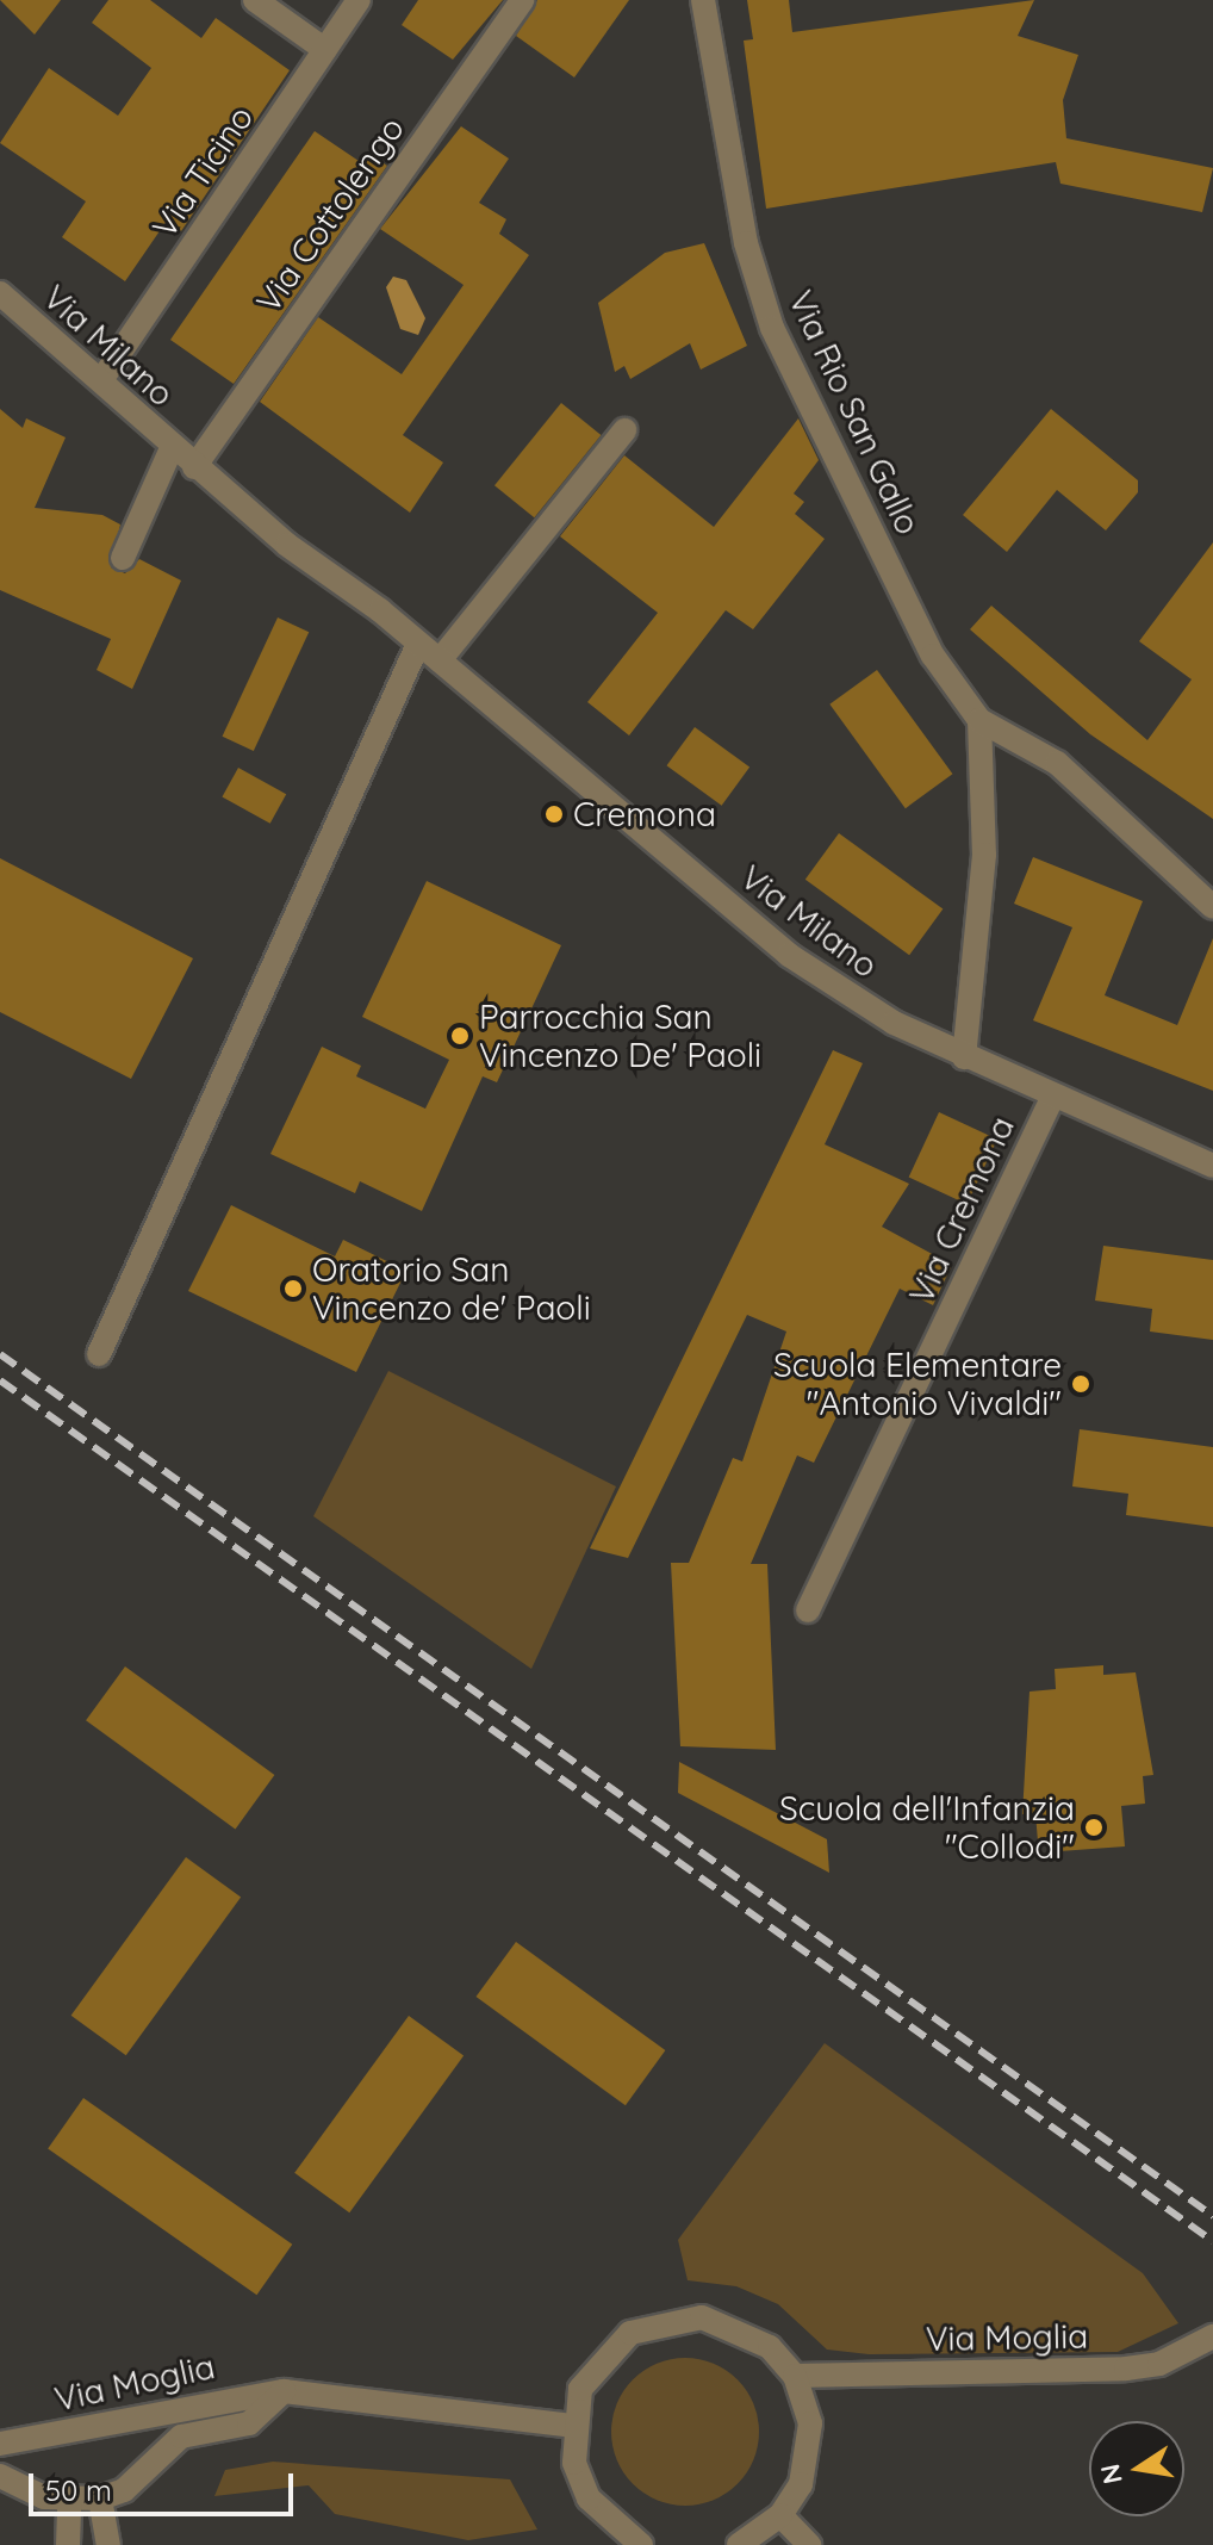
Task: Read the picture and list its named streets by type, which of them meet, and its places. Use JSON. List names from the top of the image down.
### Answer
{
  "streets": {
    "street": [
      "Via Ticino",
      "Via Cottolengo",
      "Via Milano",
      "Via Rio San Gallo",
      "Via Cremona",
      "Via Moglia"
    ]
  },
  "crossings": [
    ["Via Ticino", "Via Milano"],
    ["Via Cottolengo", "Via Milano"],
    ["Via Milano", "Via Cremona"]
  ],
  "places": [
    "Cremona",
    "Parrocchia San Vincenzo De' Paoli",
    "Oratorio San Vincenzo de' Paoli",
    "Scuola Elementare \"Antonio Vivaldi\"",
    "Scuola dell'Infanzia \"Collodi\""
  ],
  "scale_bar": "50 m",
  "north": "left"
}
